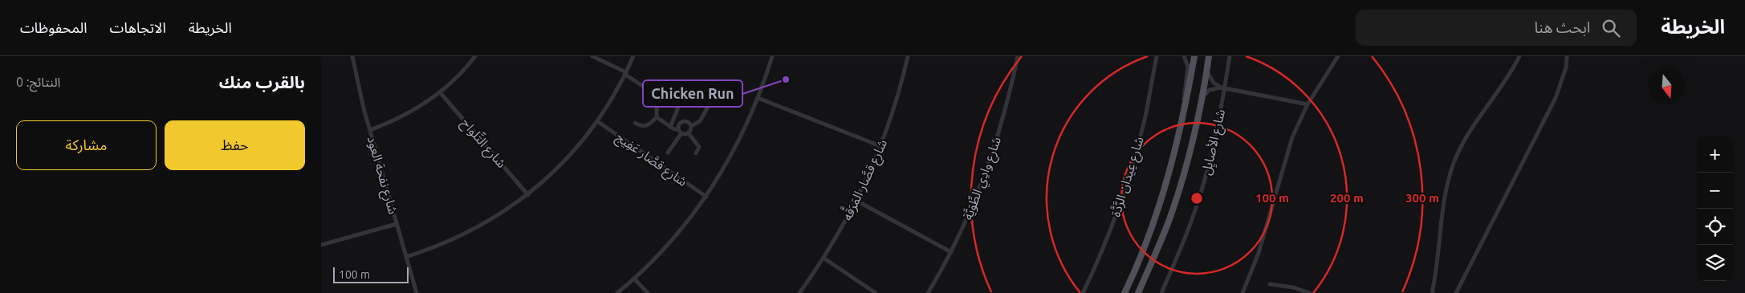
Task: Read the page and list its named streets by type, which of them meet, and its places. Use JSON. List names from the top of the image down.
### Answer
{
  "streets": {
    "street": [
      "شارع الأصايِل",
      "شارع التِّلواح",
      "شارع قصَّار عَفِيج",
      "شارع نفحة العود",
      "شارع عِيدان الرَّدَّة",
      "شارع وادِي الطِّوَيَّة",
      "شارع قصَّار المَرَقَّه"
    ]
  },
  "places": ["Chicken Run"],
  "scale_bar": "100 m",
  "north": "bottom",
  "page": {
    "header": "الخريطة",
    "search": "ابحث هنا",
    "nav": ["الخريطة", "الاتجاهات", "المحفوظات"],
    "heading": ["بالقرب منك", "النتائج: 0"],
    "buttons": ["حفظ", "مشاركة"],
    "map_buttons": ["+", "−"],
    "scale": "100 m"
  },
  "rings": ["100 m", "200 m", "300 m"]
}
